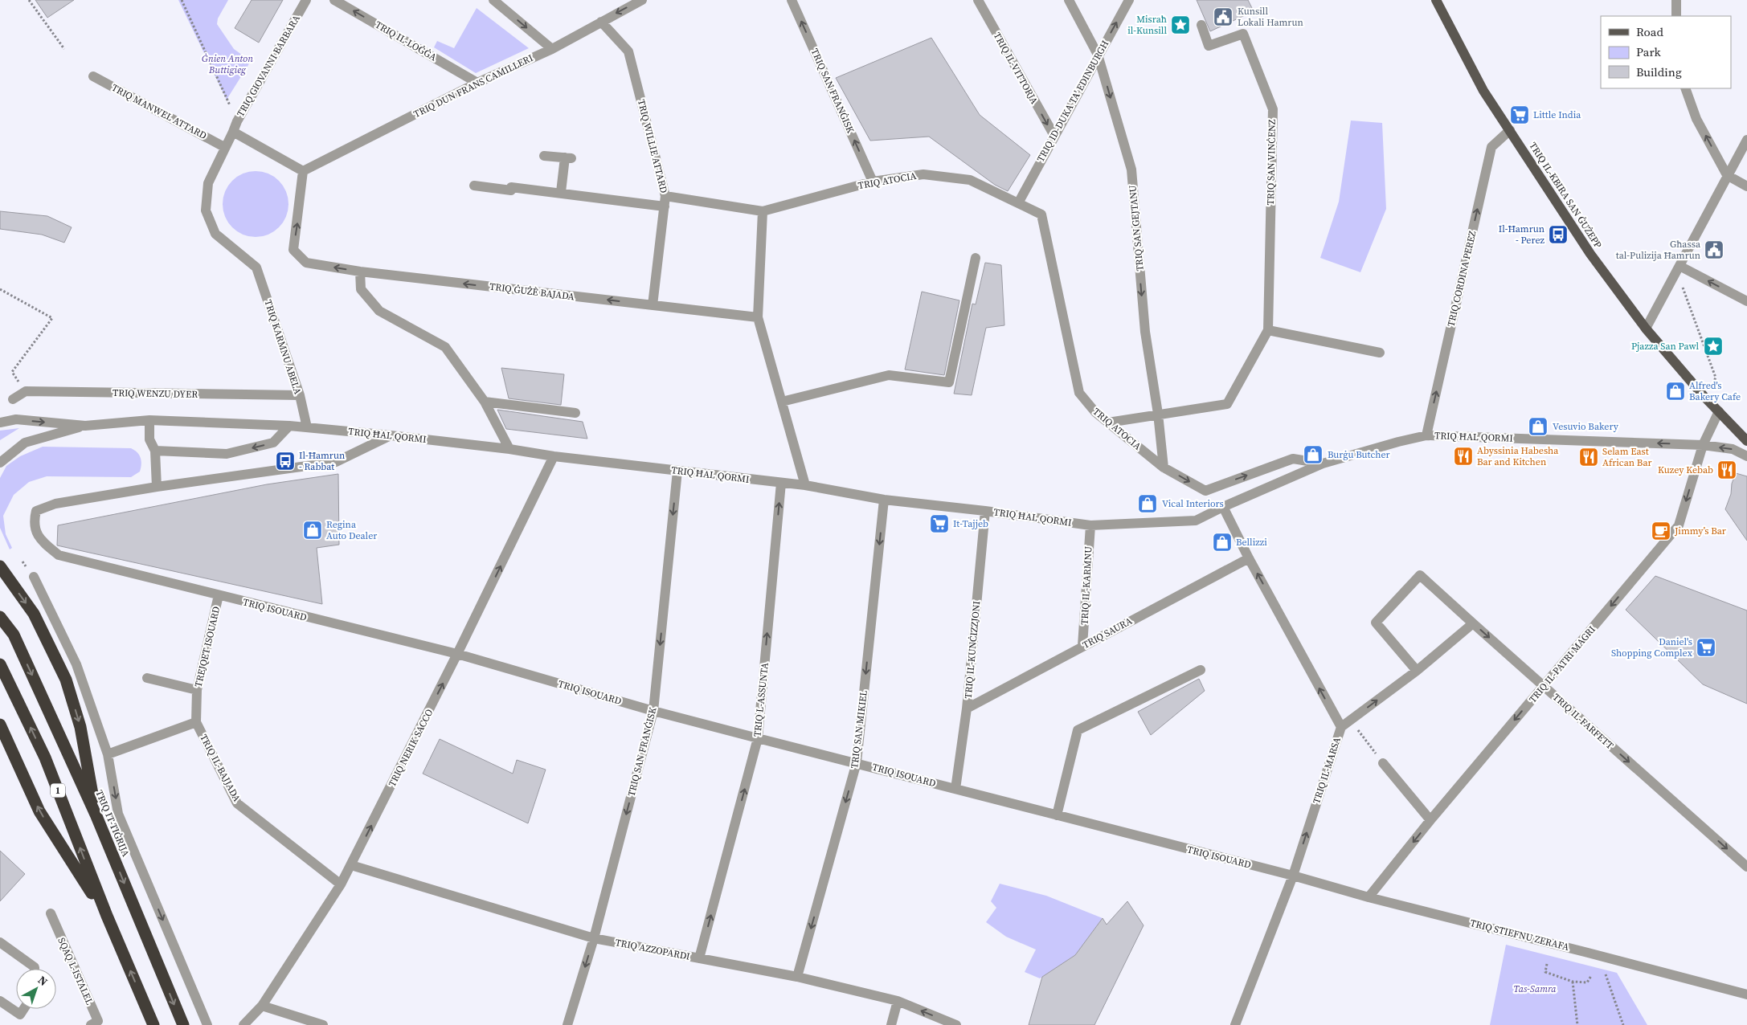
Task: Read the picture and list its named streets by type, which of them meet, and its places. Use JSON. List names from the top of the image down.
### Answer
{
  "streets": {
    "highway": ["1", "TRIQ IT-TIĠRIJA"],
    "main road": ["TRIQ IL-KBIRA SAN ĠUŻEPP"],
    "street": [
      "TRIQ IL-LOĠĠA",
      "TRIQ GIOVANNI BARBARA",
      "TRIQ IL-VITTORJA",
      "TRIQ DUN FRANS CAMILLERI",
      "TRIQ SAN FRANĠISK",
      "TRIQ ID-DUKA TA' EDINBURGH",
      "TRIQ MANWEL ATTARD",
      "TRIQ WILLIE ATTARD",
      "TRIQ SAN VINĊENZ",
      "TRIQ ATOCIA",
      "TRIQ SAN GEJTANU",
      "TRIQ CORDINA PEREZ",
      "TRIQ ĠUŻÈ BAJADA",
      "TRIQ KARMNU ABELA",
      "TRIQ WENZU DYER",
      "TRIQ ĦAL QORMI",
      "TRIQ IL-KARMNU",
      "TRIQ ISOUARD",
      "TRIQ SAURA",
      "TREJQET ISOUARD",
      "TRIQ IL-KUNĊIZZJONI",
      "TRIQ IL-PATRI MAGRI",
      "TRIQ L-ASSUNTA",
      "TRIQ IL-FARFETT",
      "TRIQ SAN MIKIEL",
      "TRIQ NERIK SACCO",
      "TRIQ IL-BAJJADA",
      "TRIQ IL-MARSA",
      "TRIQ STIEFNU ZERAFA",
      "TRIQ AZZOPARDI",
      "SQAQ L-ISTALEL"
    ]
  },
  "crossings": [
    ["TRIQ IL-LOĠĠA", "TRIQ DUN FRANS CAMILLERI"],
    ["TRIQ GIOVANNI BARBARA", "TRIQ MANWEL ATTARD"],
    ["TRIQ GIOVANNI BARBARA", "TRIQ KARMNU ABELA"],
    ["TRIQ IL-VITTORJA", "TRIQ ID-DUKA TA' EDINBURGH"],
    ["TRIQ DUN FRANS CAMILLERI", "TRIQ WILLIE ATTARD"],
    ["TRIQ DUN FRANS CAMILLERI", "TRIQ ĠUŻÈ BAJADA"],
    ["TRIQ SAN FRANĠISK", "TRIQ ATOCIA"],
    ["TRIQ SAN FRANĠISK", "TRIQ ĦAL QORMI"],
    ["TRIQ SAN FRANĠISK", "TRIQ ISOUARD"],
    ["TRIQ SAN FRANĠISK", "TRIQ AZZOPARDI"],
    ["TRIQ ID-DUKA TA' EDINBURGH", "TRIQ ATOCIA"],
    ["TRIQ ID-DUKA TA' EDINBURGH", "TRIQ SAN GEJTANU"],
    ["TRIQ WILLIE ATTARD", "TRIQ ĠUŻÈ BAJADA"],
    ["TRIQ SAN VINĊENZ", "TRIQ ATOCIA"],
    ["TRIQ SAN VINĊENZ", "TRIQ SAN GEJTANU"],
    ["TRIQ ATOCIA", "TRIQ SAN GEJTANU"],
    ["TRIQ ATOCIA", "TRIQ ĦAL QORMI"],
    ["TRIQ IL-KBIRA SAN ĠUŻEPP", "TRIQ CORDINA PEREZ"],
    ["TRIQ IL-KBIRA SAN ĠUŻEPP", "TRIQ IL-PATRI MAGRI"],
    ["TRIQ CORDINA PEREZ", "TRIQ ĦAL QORMI"],
    ["TRIQ KARMNU ABELA", "TRIQ WENZU DYER"],
    ["TRIQ KARMNU ABELA", "TRIQ ĦAL QORMI"],
    ["TRIQ ĦAL QORMI", "TRIQ IL-KARMNU"],
    ["TRIQ ĦAL QORMI", "TRIQ ISOUARD"],
    ["TRIQ ĦAL QORMI", "TRIQ IL-KUNĊIZZJONI"],
    ["TRIQ ĦAL QORMI", "TRIQ IL-PATRI MAGRI"],
    ["TRIQ ĦAL QORMI", "TRIQ L-ASSUNTA"],
    ["TRIQ ĦAL QORMI", "TRIQ SAN MIKIEL"],
    ["TRIQ ĦAL QORMI", "TRIQ NERIK SACCO"],
    ["TRIQ ĦAL QORMI", "TRIQ IL-MARSA"],
    ["TRIQ IL-KARMNU", "TRIQ SAURA"],
    ["TRIQ ISOUARD", "TREJQET ISOUARD"],
    ["TRIQ ISOUARD", "TRIQ IL-KUNĊIZZJONI"],
    ["TRIQ ISOUARD", "TRIQ L-ASSUNTA"],
    ["TRIQ ISOUARD", "TRIQ SAN MIKIEL"],
    ["TRIQ ISOUARD", "TRIQ NERIK SACCO"],
    ["TRIQ ISOUARD", "TRIQ IL-MARSA"],
    ["TRIQ ISOUARD", "TRIQ STIEFNU ZERAFA"],
    ["TRIQ SAURA", "TRIQ IL-KUNĊIZZJONI"],
    ["TRIQ SAURA", "TRIQ IL-MARSA"],
    ["TREJQET ISOUARD", "TRIQ IL-BAJJADA"],
    ["TRIQ IL-PATRI MAGRI", "TRIQ IL-FARFETT"],
    ["TRIQ IL-PATRI MAGRI", "TRIQ STIEFNU ZERAFA"],
    ["TRIQ L-ASSUNTA", "TRIQ AZZOPARDI"],
    ["TRIQ SAN MIKIEL", "TRIQ AZZOPARDI"],
    ["TRIQ NERIK SACCO", "TRIQ IL-BAJJADA"],
    ["TRIQ NERIK SACCO", "TRIQ AZZOPARDI"],
    ["TRIQ IL-MARSA", "TRIQ STIEFNU ZERAFA"]
  ],
  "one_way": [
    "TRIQ IL-LOĠĠA",
    "TRIQ IL-VITTORJA",
    "TRIQ SAN GEJTANU",
    "TRIQ CORDINA PEREZ",
    "TRIQ ĠUŻÈ BAJADA",
    "TRIQ IL-PATRI MAGRI",
    "TRIQ L-ASSUNTA",
    "TRIQ IL-FARFETT",
    "TRIQ SAN MIKIEL",
    "TRIQ NERIK SACCO",
    "TRIQ IL-MARSA"
  ],
  "parks": ["Ġnien Anton Buttigieg", "Tas-Samra"],
  "places": {
    "public building": ["Kunsill Lokali Hamrun", "Għassa tal-Pulizija Ħamrun"],
    "place": ["Misraħ il-Kunsill", "Pjazza San Pawl"],
    "supermarket": ["Little India", "It-Tajjeb", "Daniel's Shopping Complex"],
    "bus stop": ["Il-Ħamrun - Perez", "Il-Ħamrun - Rabbat"],
    "shop": [
      "Alfred's Bakery Cafe",
      "Vesuvio Bakery",
      "Burġu Butcher",
      "Vical Interiors",
      "Regina Auto Dealer",
      "Bellizzi"
    ],
    "restaurant": ["Abyssinia Habesha Bar and Kitchen", "Selam East African Bar", "Kuzey Kebab"],
    "cafe": ["Jimmy’s Bar"]
  },
  "legend": ["Road", "Park", "Building"],
  "north": "top right"
}
